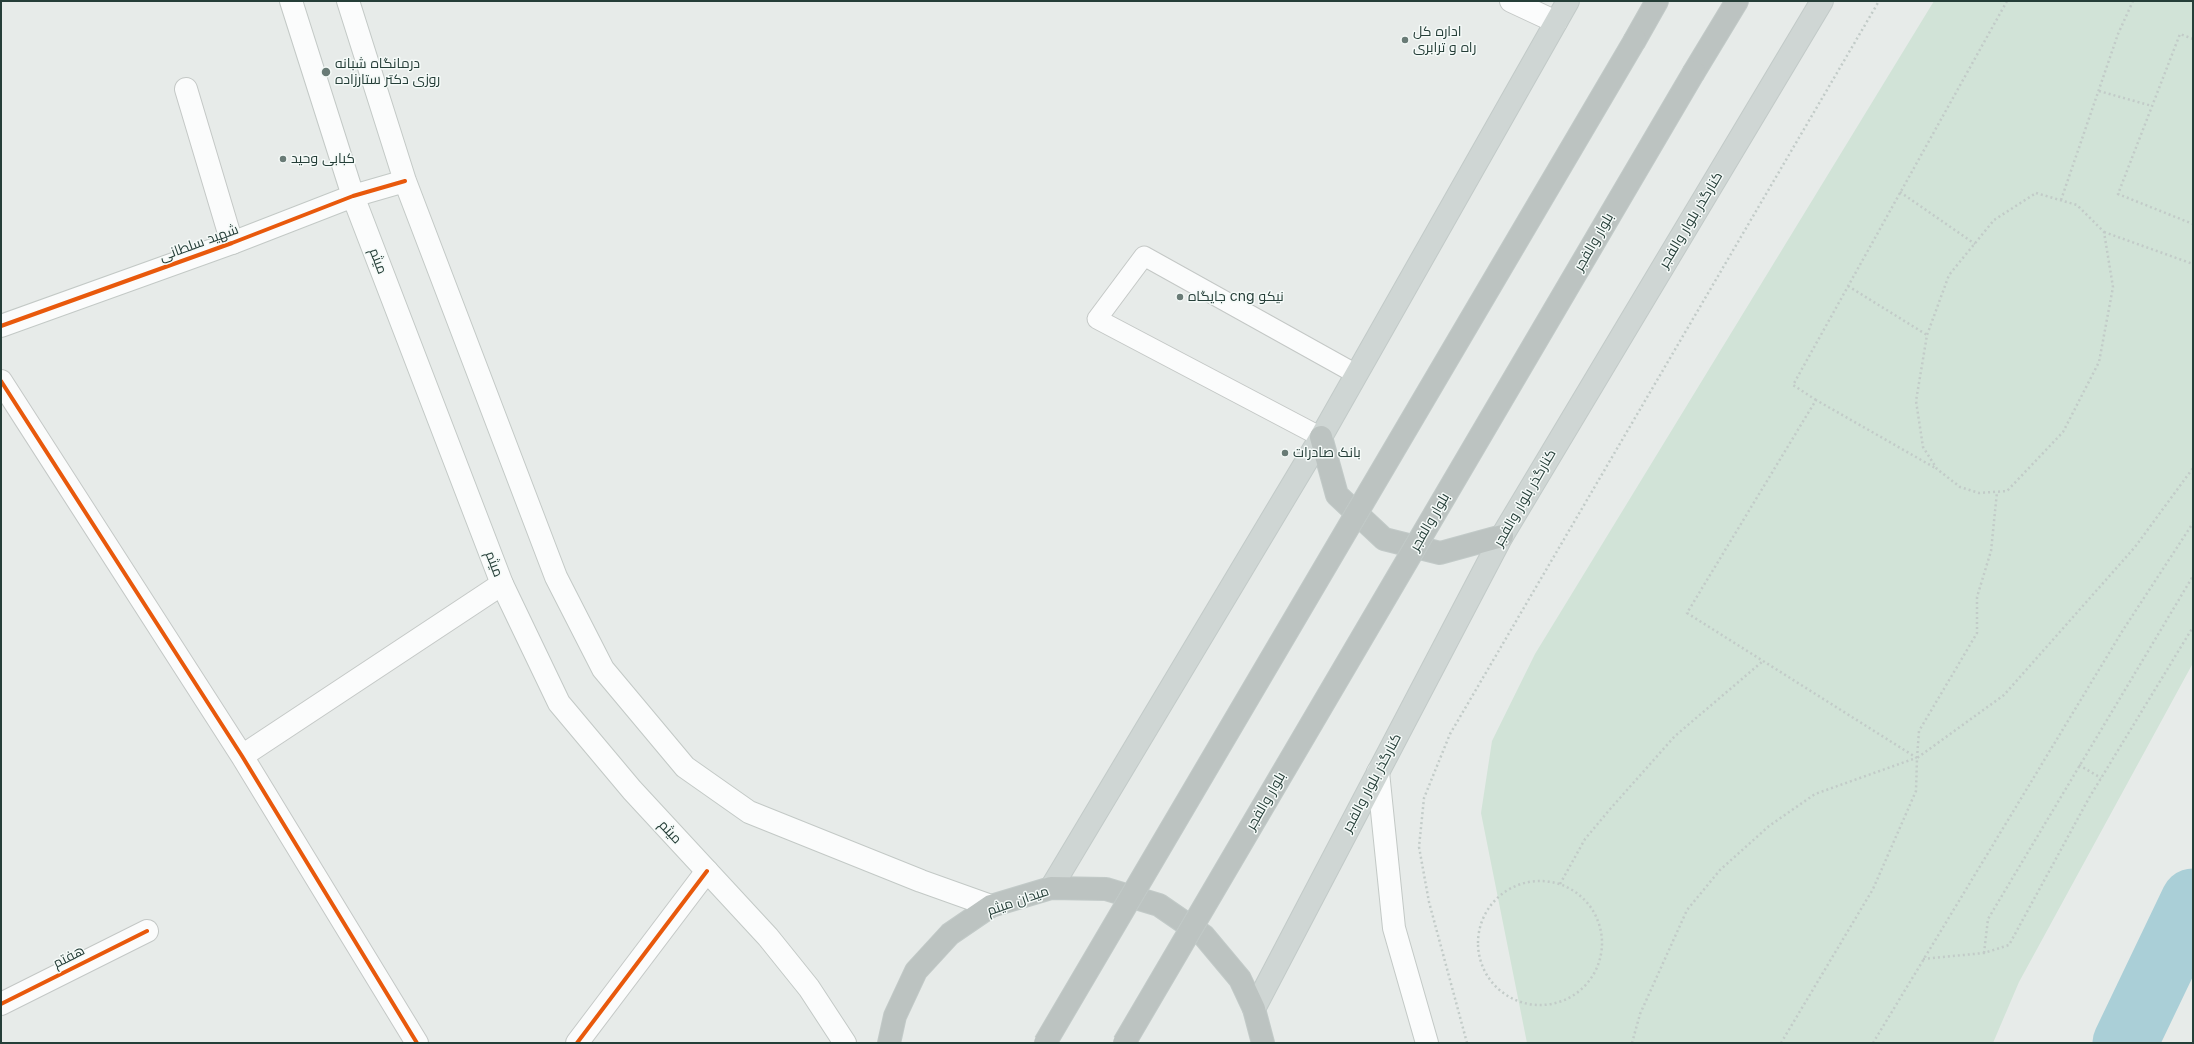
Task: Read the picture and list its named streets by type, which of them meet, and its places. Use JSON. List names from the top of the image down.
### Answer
{
  "streets": {
    "highway": ["بلوار والفجر", "میدان میثم"],
    "main road": [
      "کنارگذر بلوار والفجر",
      "شهید سلطانی",
      "میثم",
      "هفتم"
    ]
  },
  "crossings": [
    ["کنارگذر بلوار والفجر", "میدان میثم"],
    ["شهید سلطانی", "میثم"]
  ],
  "places": [
    "اداره کل راه و ترابری",
    "درمانگاه شبانه روزی دکتر ستارزاده",
    "کبابی وحید",
    "جایگاه cng نیکو",
    "بانک صادرات"
  ]
}
